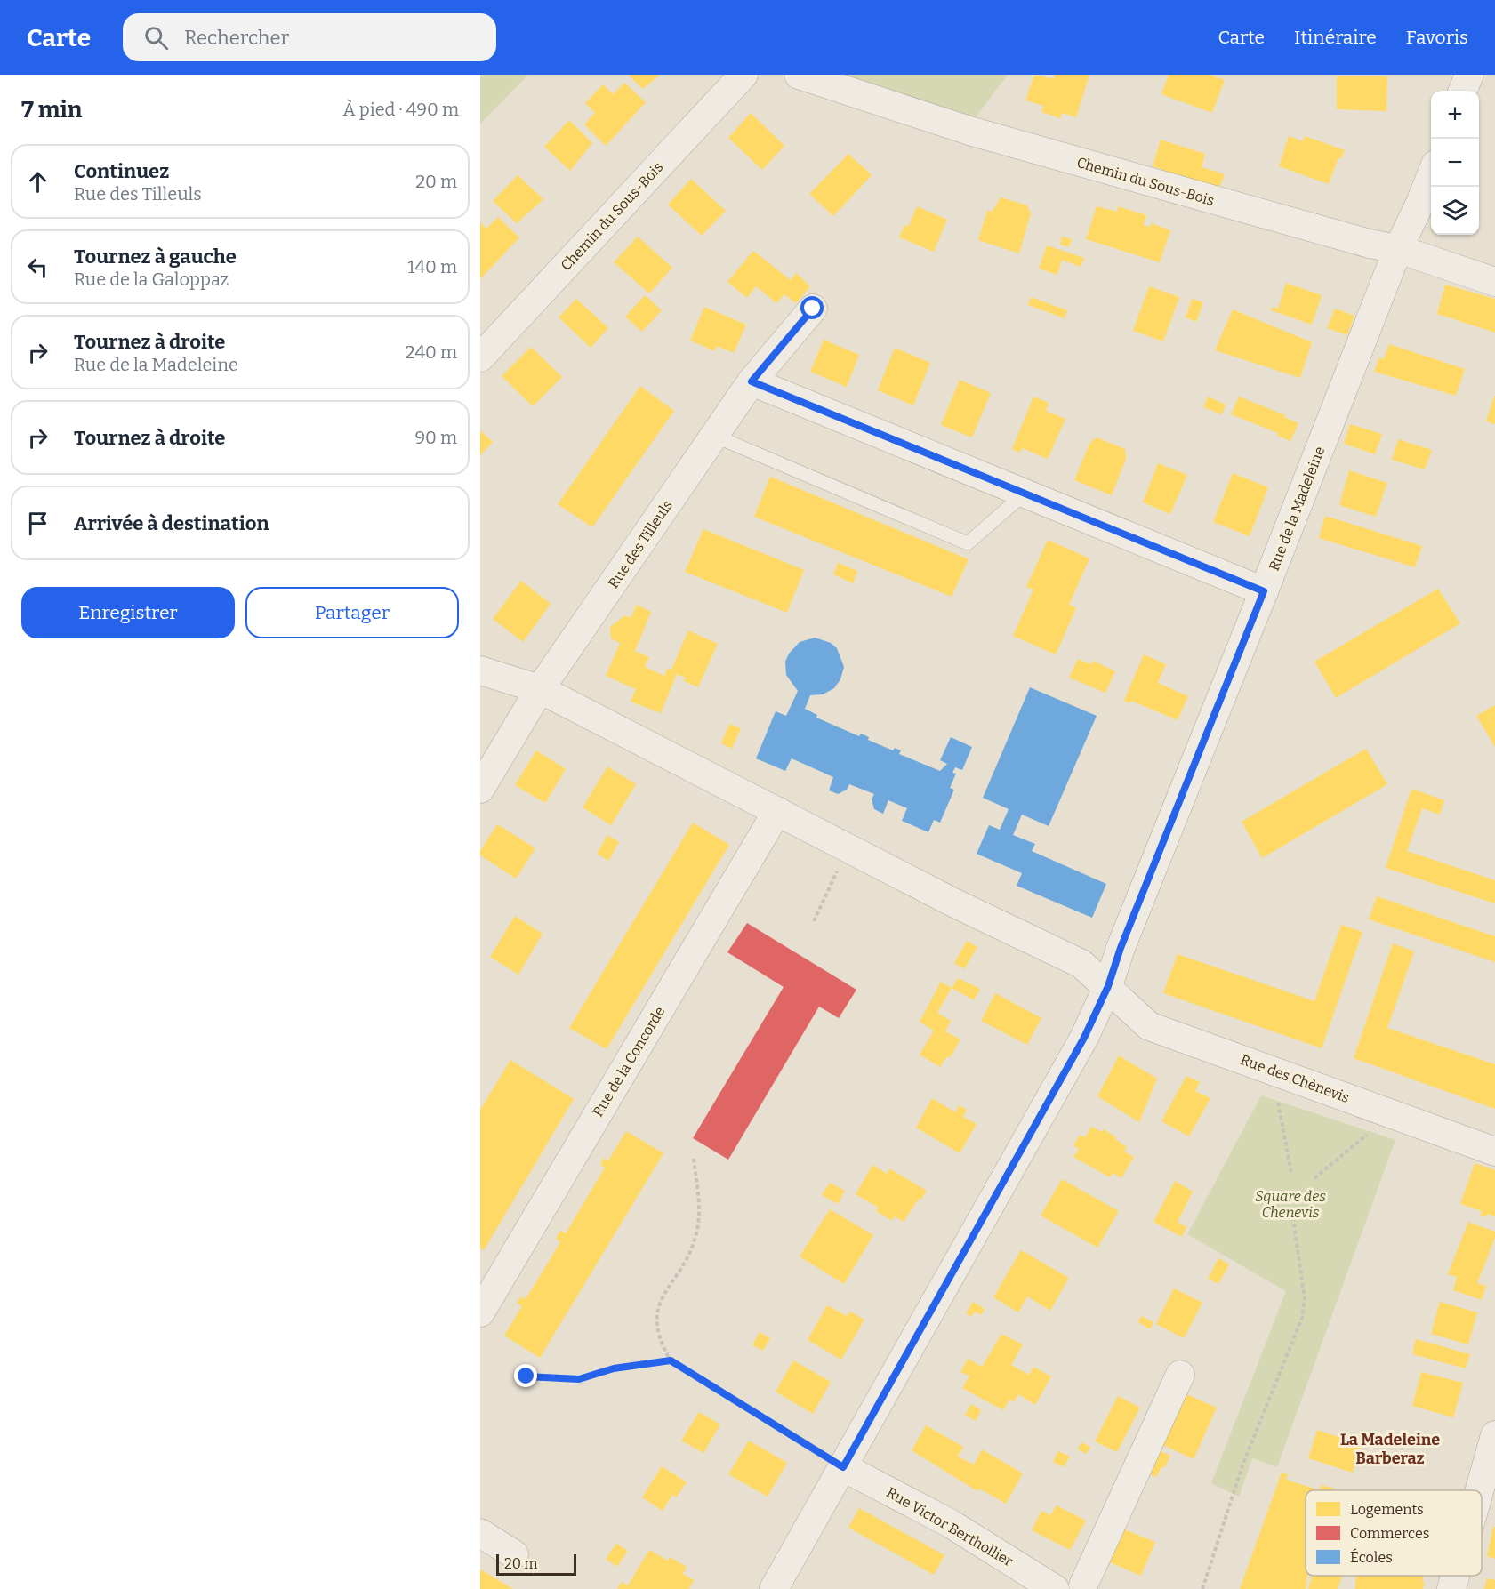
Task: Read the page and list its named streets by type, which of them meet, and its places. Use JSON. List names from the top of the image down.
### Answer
{
  "streets": {
    "street": [
      "Chemin du Sous-Bois",
      "Rue de la Madeleine",
      "Rue des Tilleuls",
      "Rue de la Concorde",
      "Rue des Chènevis",
      "Rue Victor Berthollier"
    ]
  },
  "crossings": [
    ["Chemin du Sous-Bois", "Rue de la Madeleine"],
    ["Rue de la Madeleine", "Rue des Chènevis"],
    ["Rue de la Madeleine", "Rue Victor Berthollier"]
  ],
  "districts": ["La Madeleine Barberaz"],
  "parks": ["Square des Chenevis"],
  "legend": ["Logements", "Commerces", "Écoles"],
  "scale_bar": "20 m",
  "page": {
    "header": "Carte",
    "search": "Rechercher",
    "nav": ["Carte", "Itinéraire", "Favoris"],
    "heading": ["7 min", "À pied · 490 m"],
    "map_buttons": ["+", "−"],
    "list": [
      ["Continuez", "Rue des Tilleuls", "20 m"],
      ["Tournez à gauche", "Rue de la Galoppaz", "140 m"],
      ["Tournez à droite", "Rue de la Madeleine", "240 m"],
      ["Tournez à droite", "90 m"],
      "Arrivée à destination"
    ],
    "buttons": ["Enregistrer", "Partager"],
    "scale": "20 m"
  }
}
